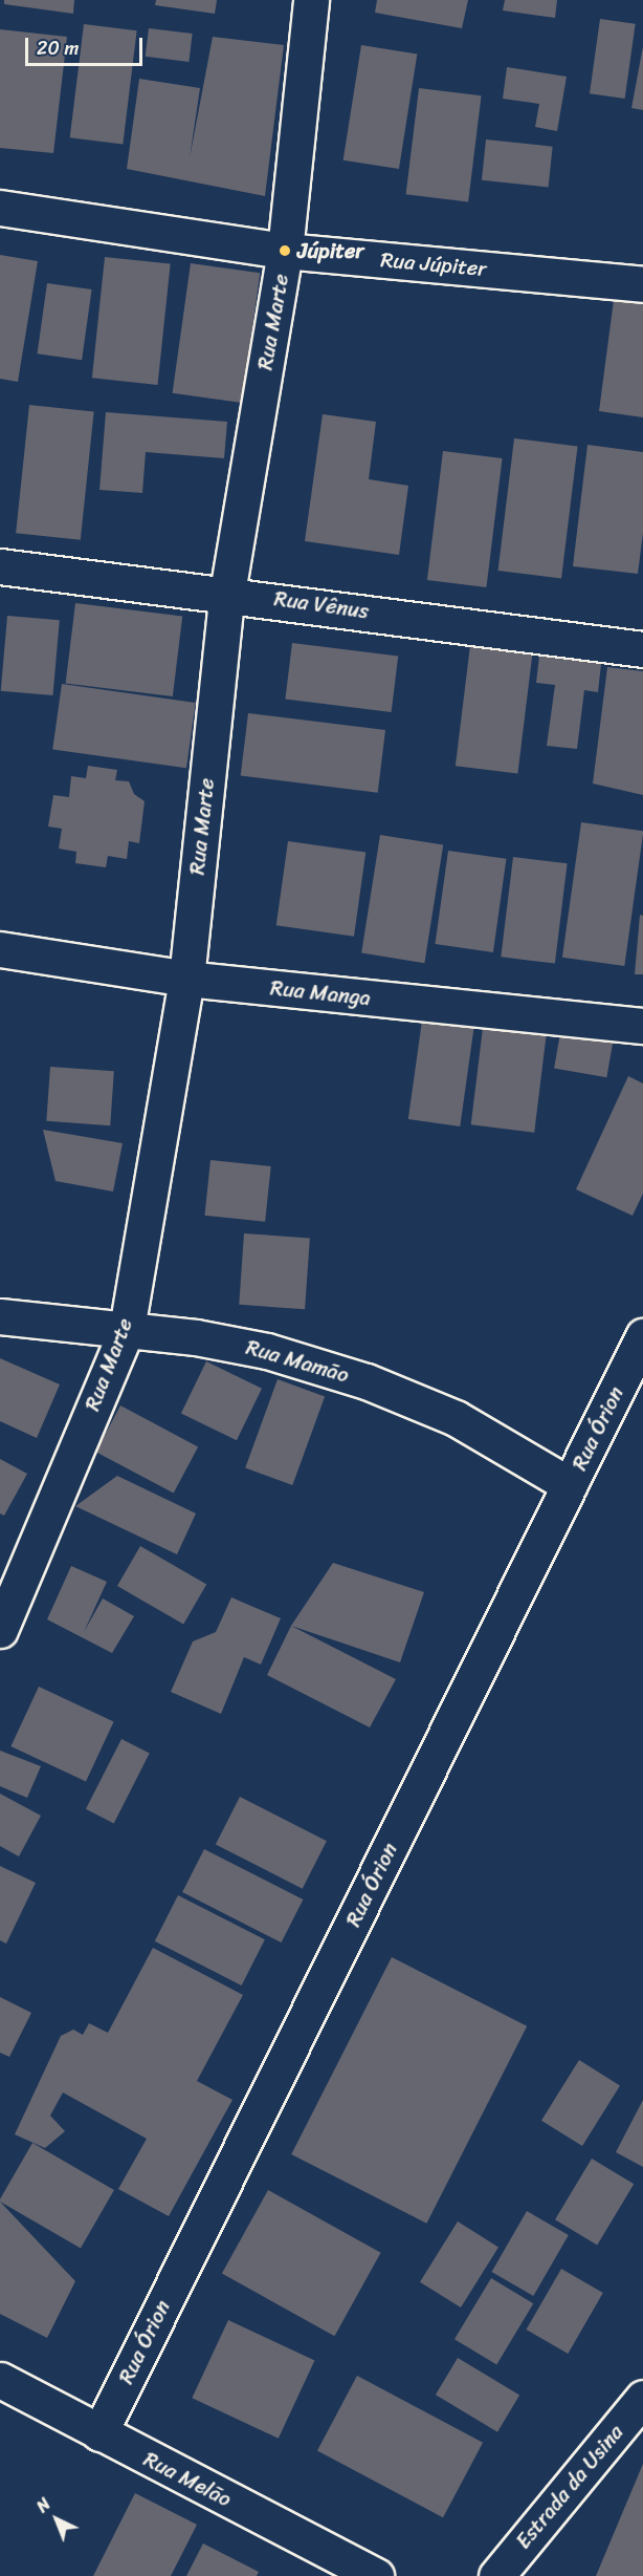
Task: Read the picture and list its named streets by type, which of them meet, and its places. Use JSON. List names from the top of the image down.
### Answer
{
  "streets": {
    "street": [
      "Rua Júpiter",
      "Rua Marte",
      "Rua Vênus",
      "Rua Manga",
      "Rua Mamão",
      "Rua Órion",
      "Rua Melão",
      "Estrada da Usina"
    ]
  },
  "crossings": [
    ["Rua Júpiter", "Rua Marte"],
    ["Rua Marte", "Rua Vênus"],
    ["Rua Marte", "Rua Manga"],
    ["Rua Marte", "Rua Mamão"],
    ["Rua Mamão", "Rua Órion"],
    ["Rua Órion", "Rua Melão"]
  ],
  "places": ["Júpiter"],
  "scale_bar": "20 m",
  "north": "top left"
}
